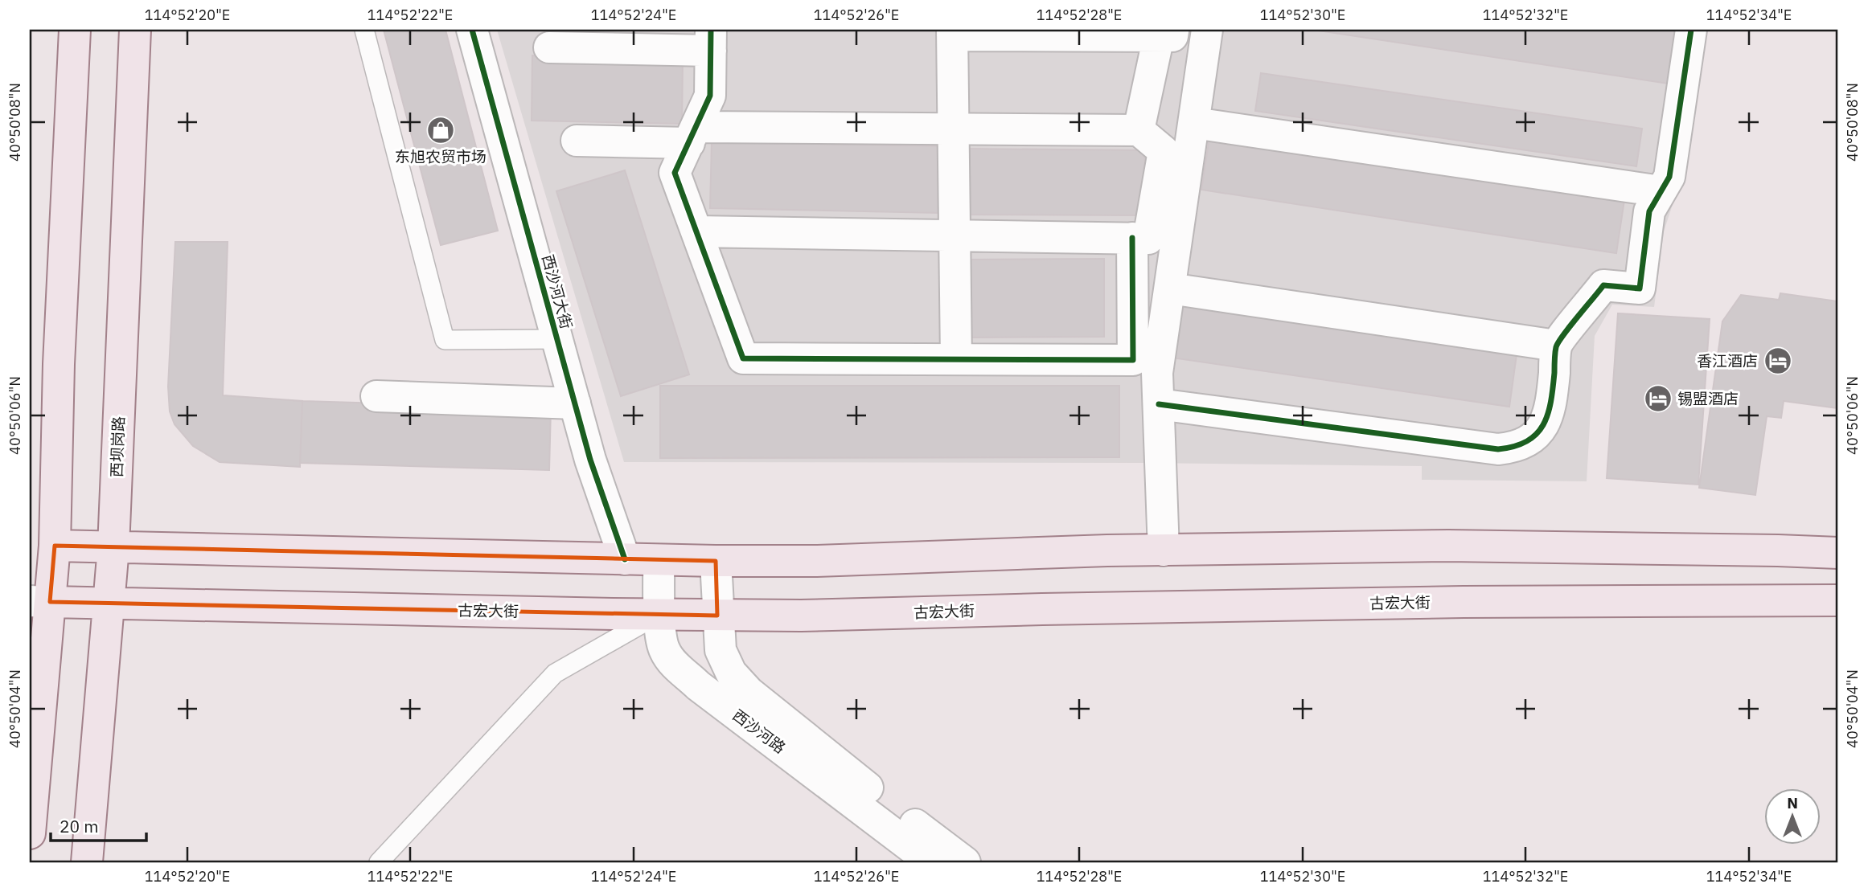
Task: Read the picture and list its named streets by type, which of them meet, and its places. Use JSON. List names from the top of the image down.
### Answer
{
  "streets": {
    "main road": ["西坝岗路", "古宏大街"],
    "street": ["西沙河大街", "西沙河路"]
  },
  "crossings": [
    ["西坝岗路", "古宏大街"],
    ["古宏大街", "西沙河路"]
  ],
  "places": {
    "shop": ["东旭农贸市场"],
    "hotel": ["香江酒店", "锡盟酒店"]
  },
  "scale_bar": "20 m",
  "north": "top",
  "coordinates": [
    "114°52'20\"E",
    "114°52'22\"E",
    "114°52'24\"E",
    "114°52'26\"E",
    "114°52'28\"E",
    "114°52'30\"E",
    "114°52'32\"E",
    "114°52'34\"E",
    "40°50'08\"N",
    "40°50'06\"N",
    "40°50'04\"N"
  ]
}
